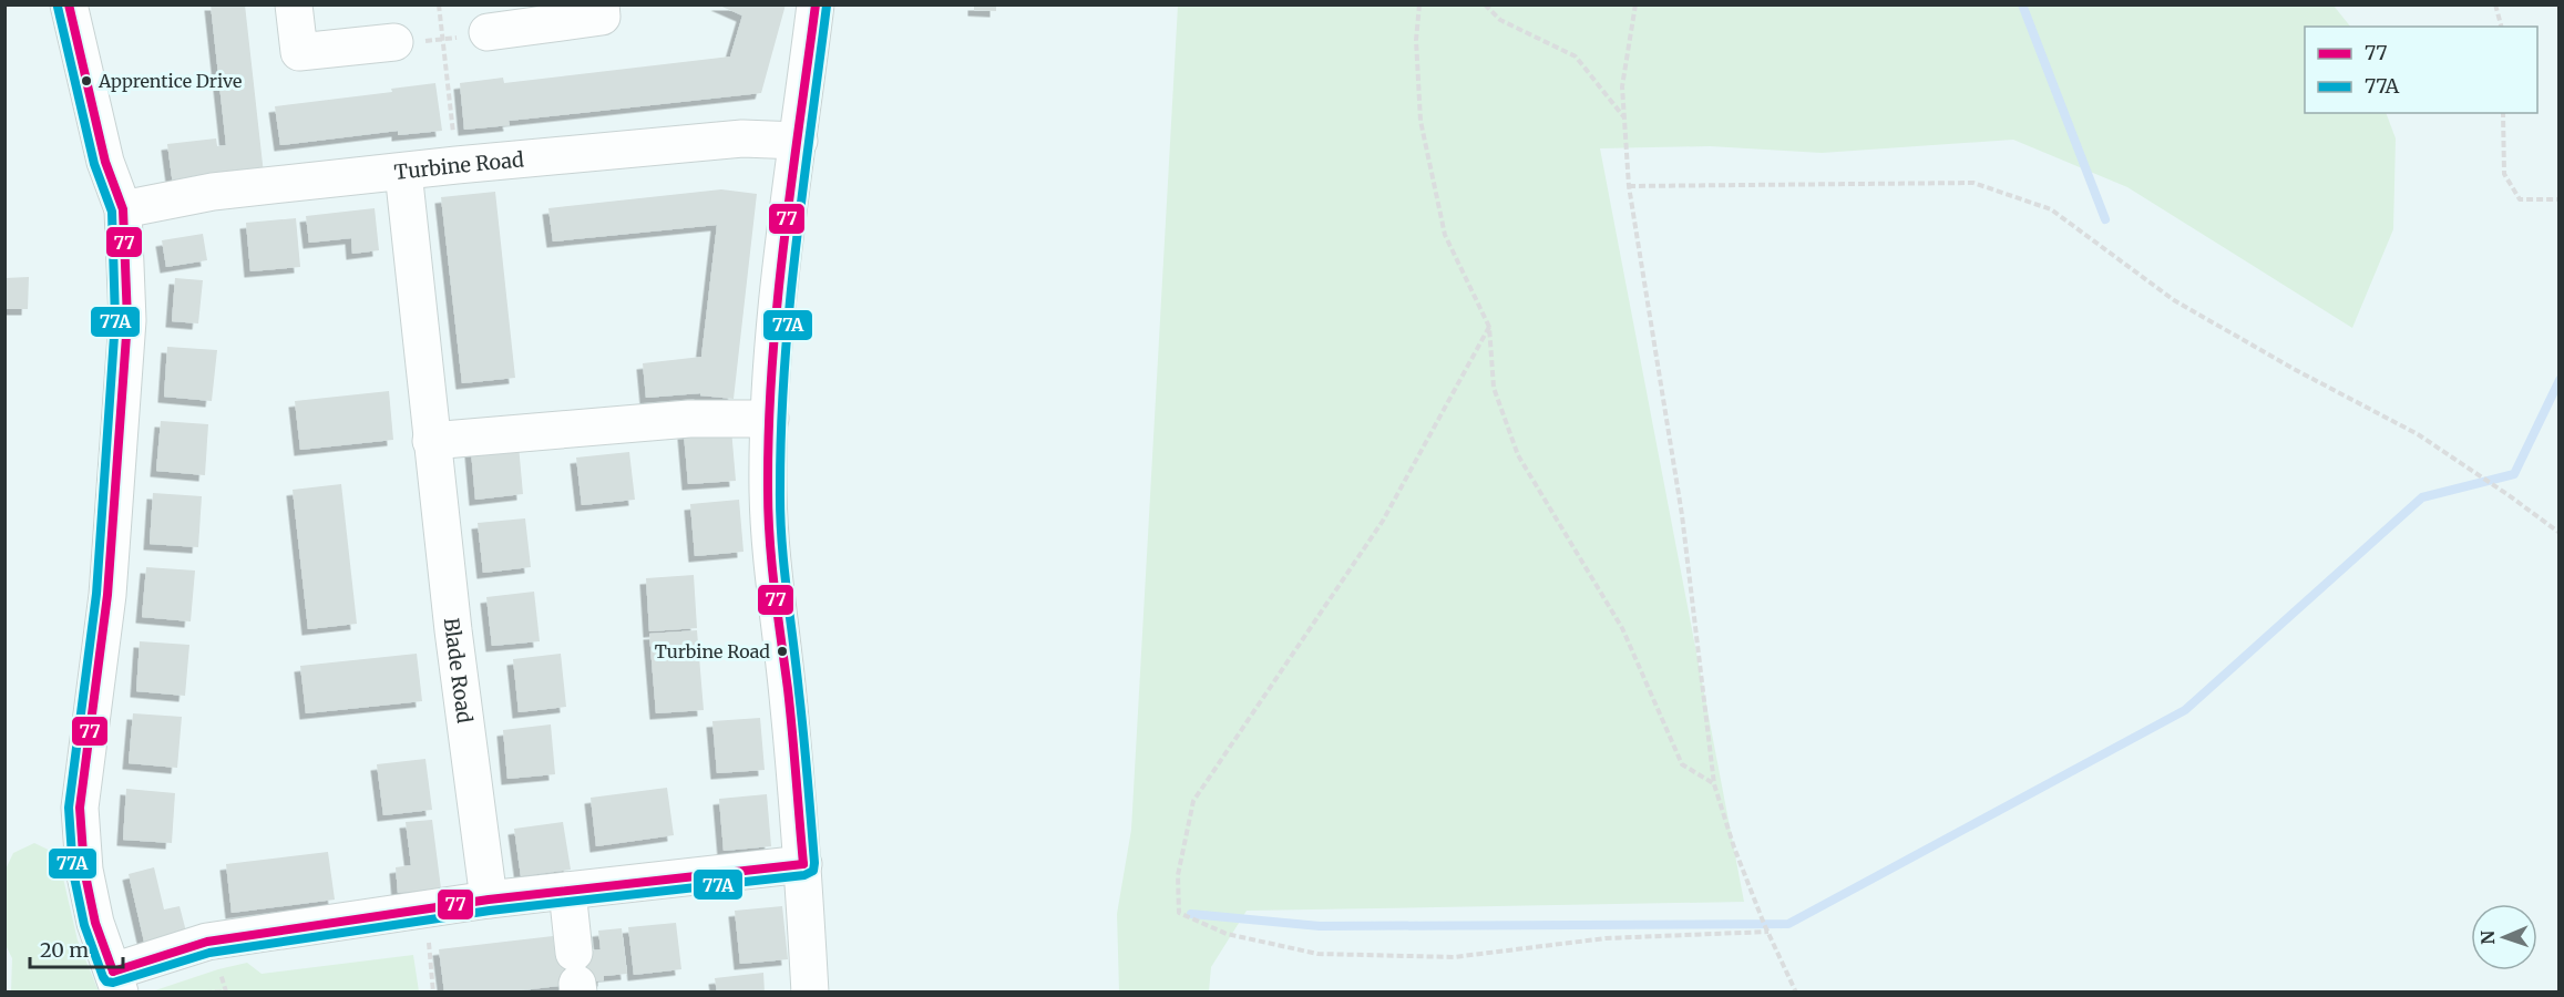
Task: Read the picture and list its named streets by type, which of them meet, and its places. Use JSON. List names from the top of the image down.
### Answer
{
  "streets": {
    "street": ["Turbine Road", "Blade Road"]
  },
  "crossings": [
    ["Turbine Road", "Blade Road"]
  ],
  "places": ["Apprentice Drive", "Turbine Road"],
  "lines": ["transit line 77", "transit line 77A"],
  "legend": ["77", "77A"],
  "scale_bar": "20 m",
  "north": "left"
}
